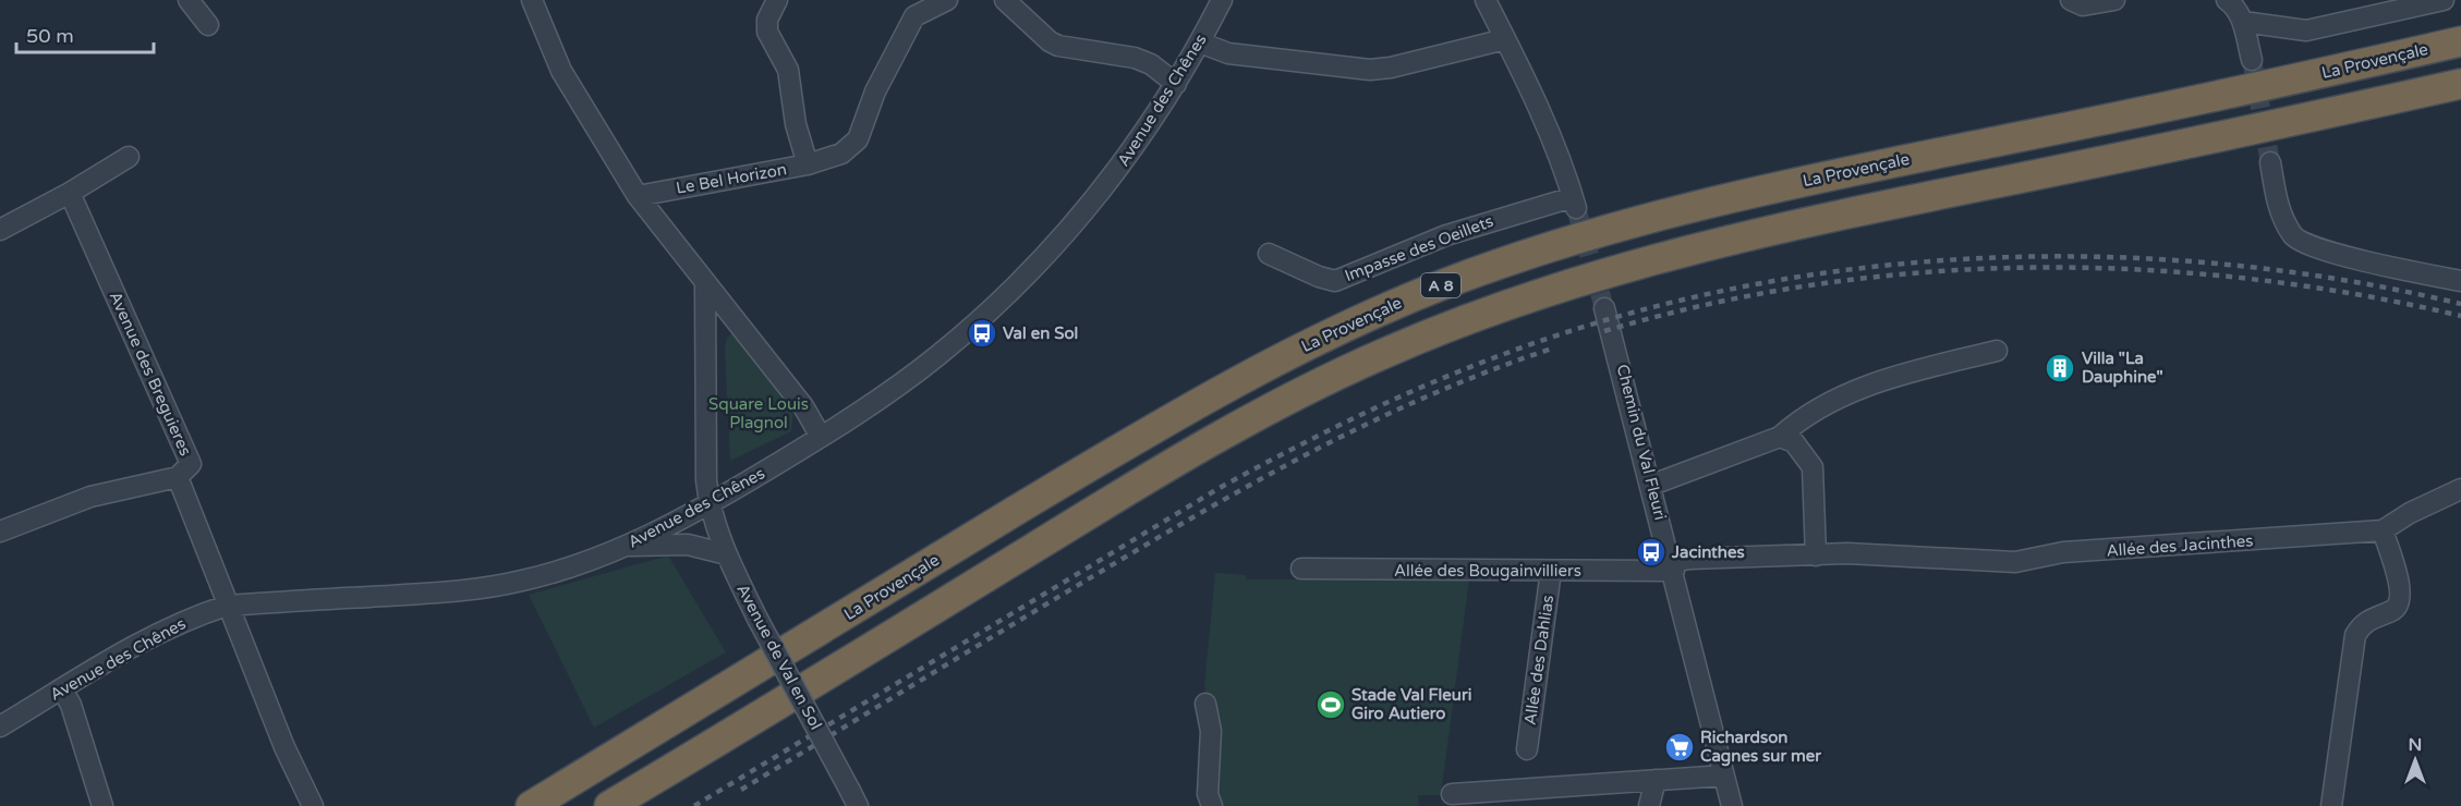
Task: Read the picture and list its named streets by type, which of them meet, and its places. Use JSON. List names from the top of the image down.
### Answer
{
  "streets": {
    "highway": ["La Provençale", "A 8"],
    "street": [
      "Avenue des Chênes",
      "Le Bel Horizon",
      "Impasse des Oeillets",
      "Avenue des Breguieres",
      "Chemin du Val Fleuri",
      "Allée des Jacinthes",
      "Allée des Bougainvilliers",
      "Avenue de Val en Sol",
      "Allée des Dahlias"
    ]
  },
  "crossings": [
    ["Avenue des Chênes", "Avenue des Breguieres"],
    ["Avenue des Chênes", "Avenue de Val en Sol"],
    ["Chemin du Val Fleuri", "Allée des Jacinthes"],
    ["Chemin du Val Fleuri", "Allée des Bougainvilliers"],
    ["Allée des Jacinthes", "Allée des Bougainvilliers"],
    ["Allée des Bougainvilliers", "Allée des Dahlias"]
  ],
  "parks": ["Square Louis Plagnol"],
  "places": {
    "bus stop": ["Val en Sol", "Jacinthes"],
    "building": ["Villa \"La Dauphine\""],
    "sports": ["Stade Val Fleuri Giro Autiero"],
    "supermarket": ["Richardson Cagnes sur mer"]
  },
  "scale_bar": "50 m",
  "north": "top"
}
